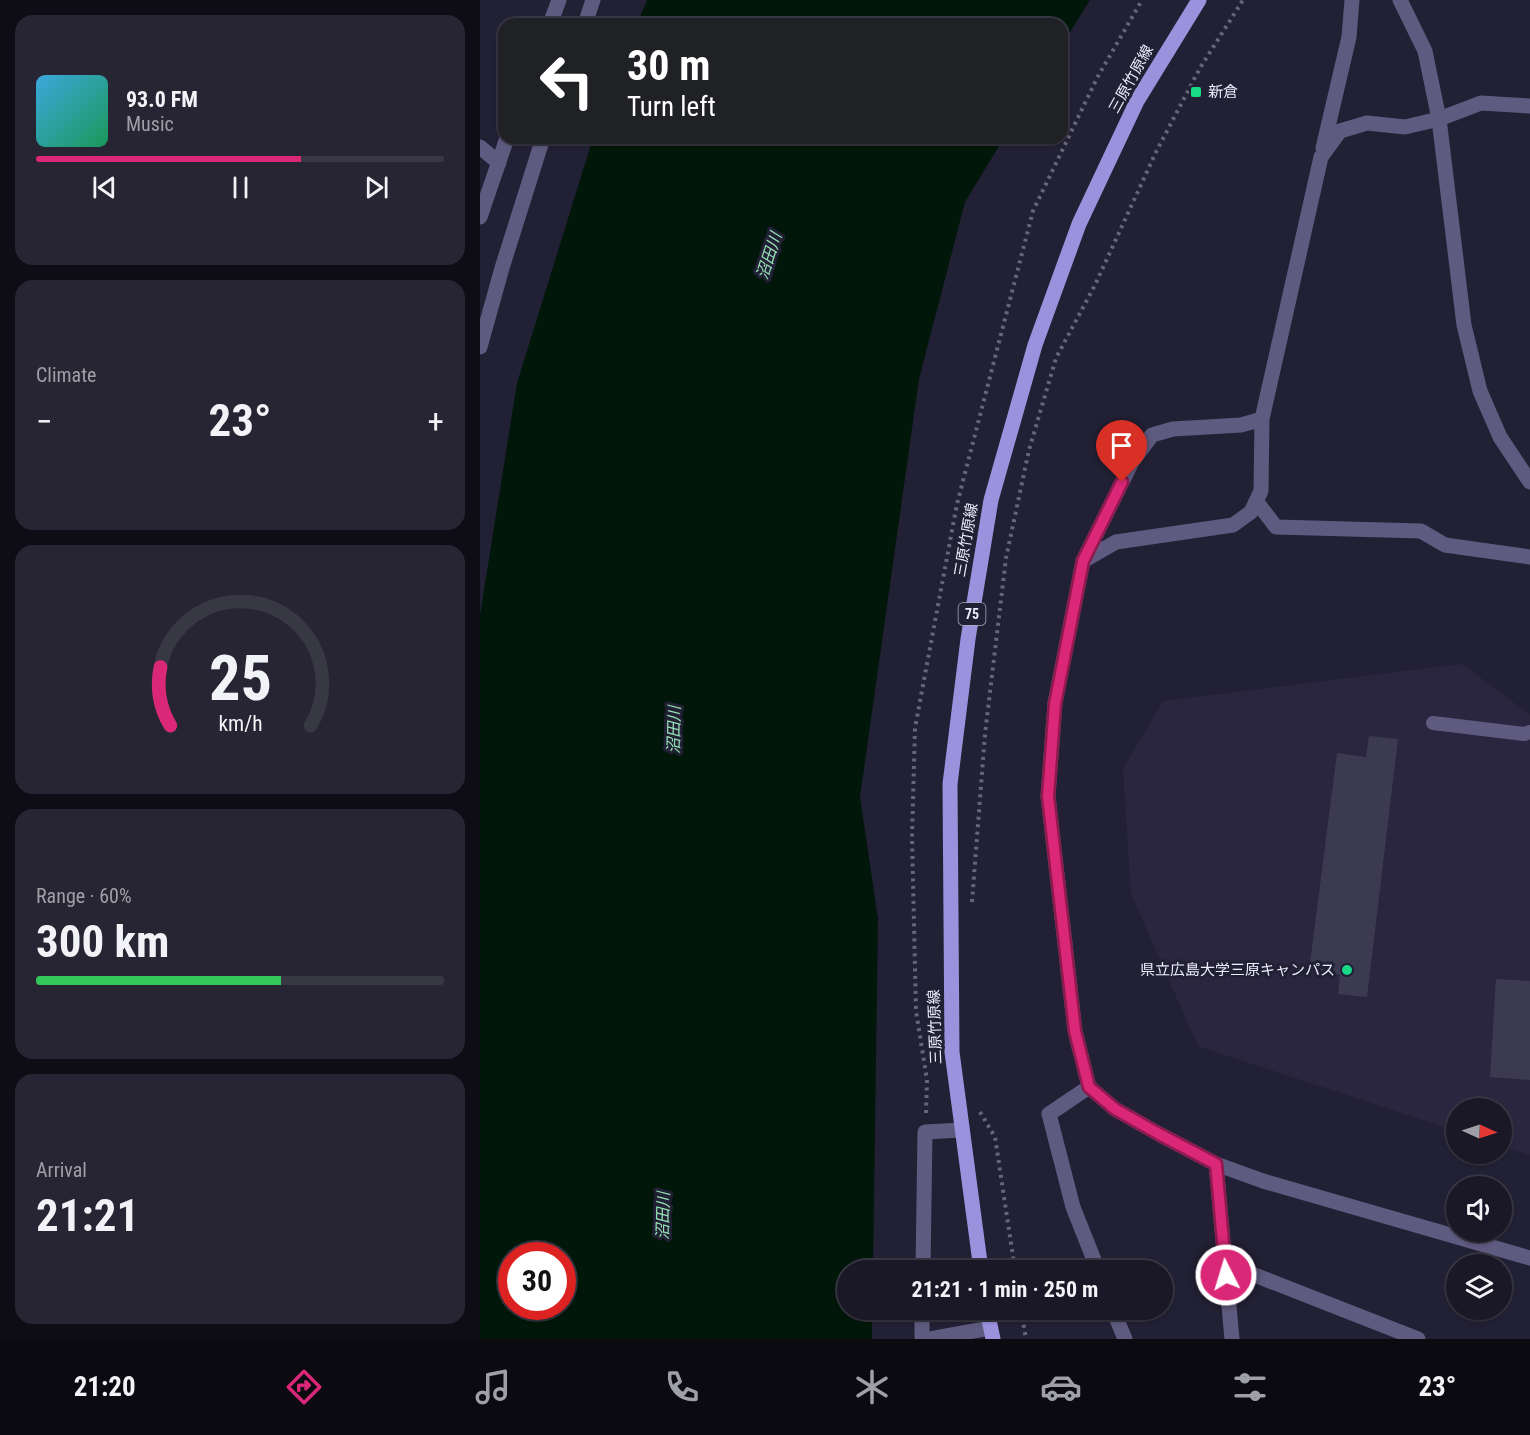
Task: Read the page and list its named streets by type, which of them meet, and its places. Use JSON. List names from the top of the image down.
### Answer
{
  "streets": {
    "main road": ["三原竹原線", "75"]
  },
  "water": ["沼田川"],
  "places": {
    "transit": ["新倉"],
    "other": ["県立広島大学三原キャンパス"]
  },
  "north": "right",
  "page": {
    "turn": ["30 m", "Turn left"],
    "song": ["93.0 FM", "Music"],
    "tile": [
      "Climate",
      ["Range · 60%", "300 km"],
      ["Arrival", "21:21"]
    ],
    "heat": ["−", "23°", "+"],
    "limit": "30",
    "trip": "21:21 · 1 min · 250 m",
    "tabs": ["21:20", "23°"],
    "gauge": ["25", "km/h"]
  }
}
